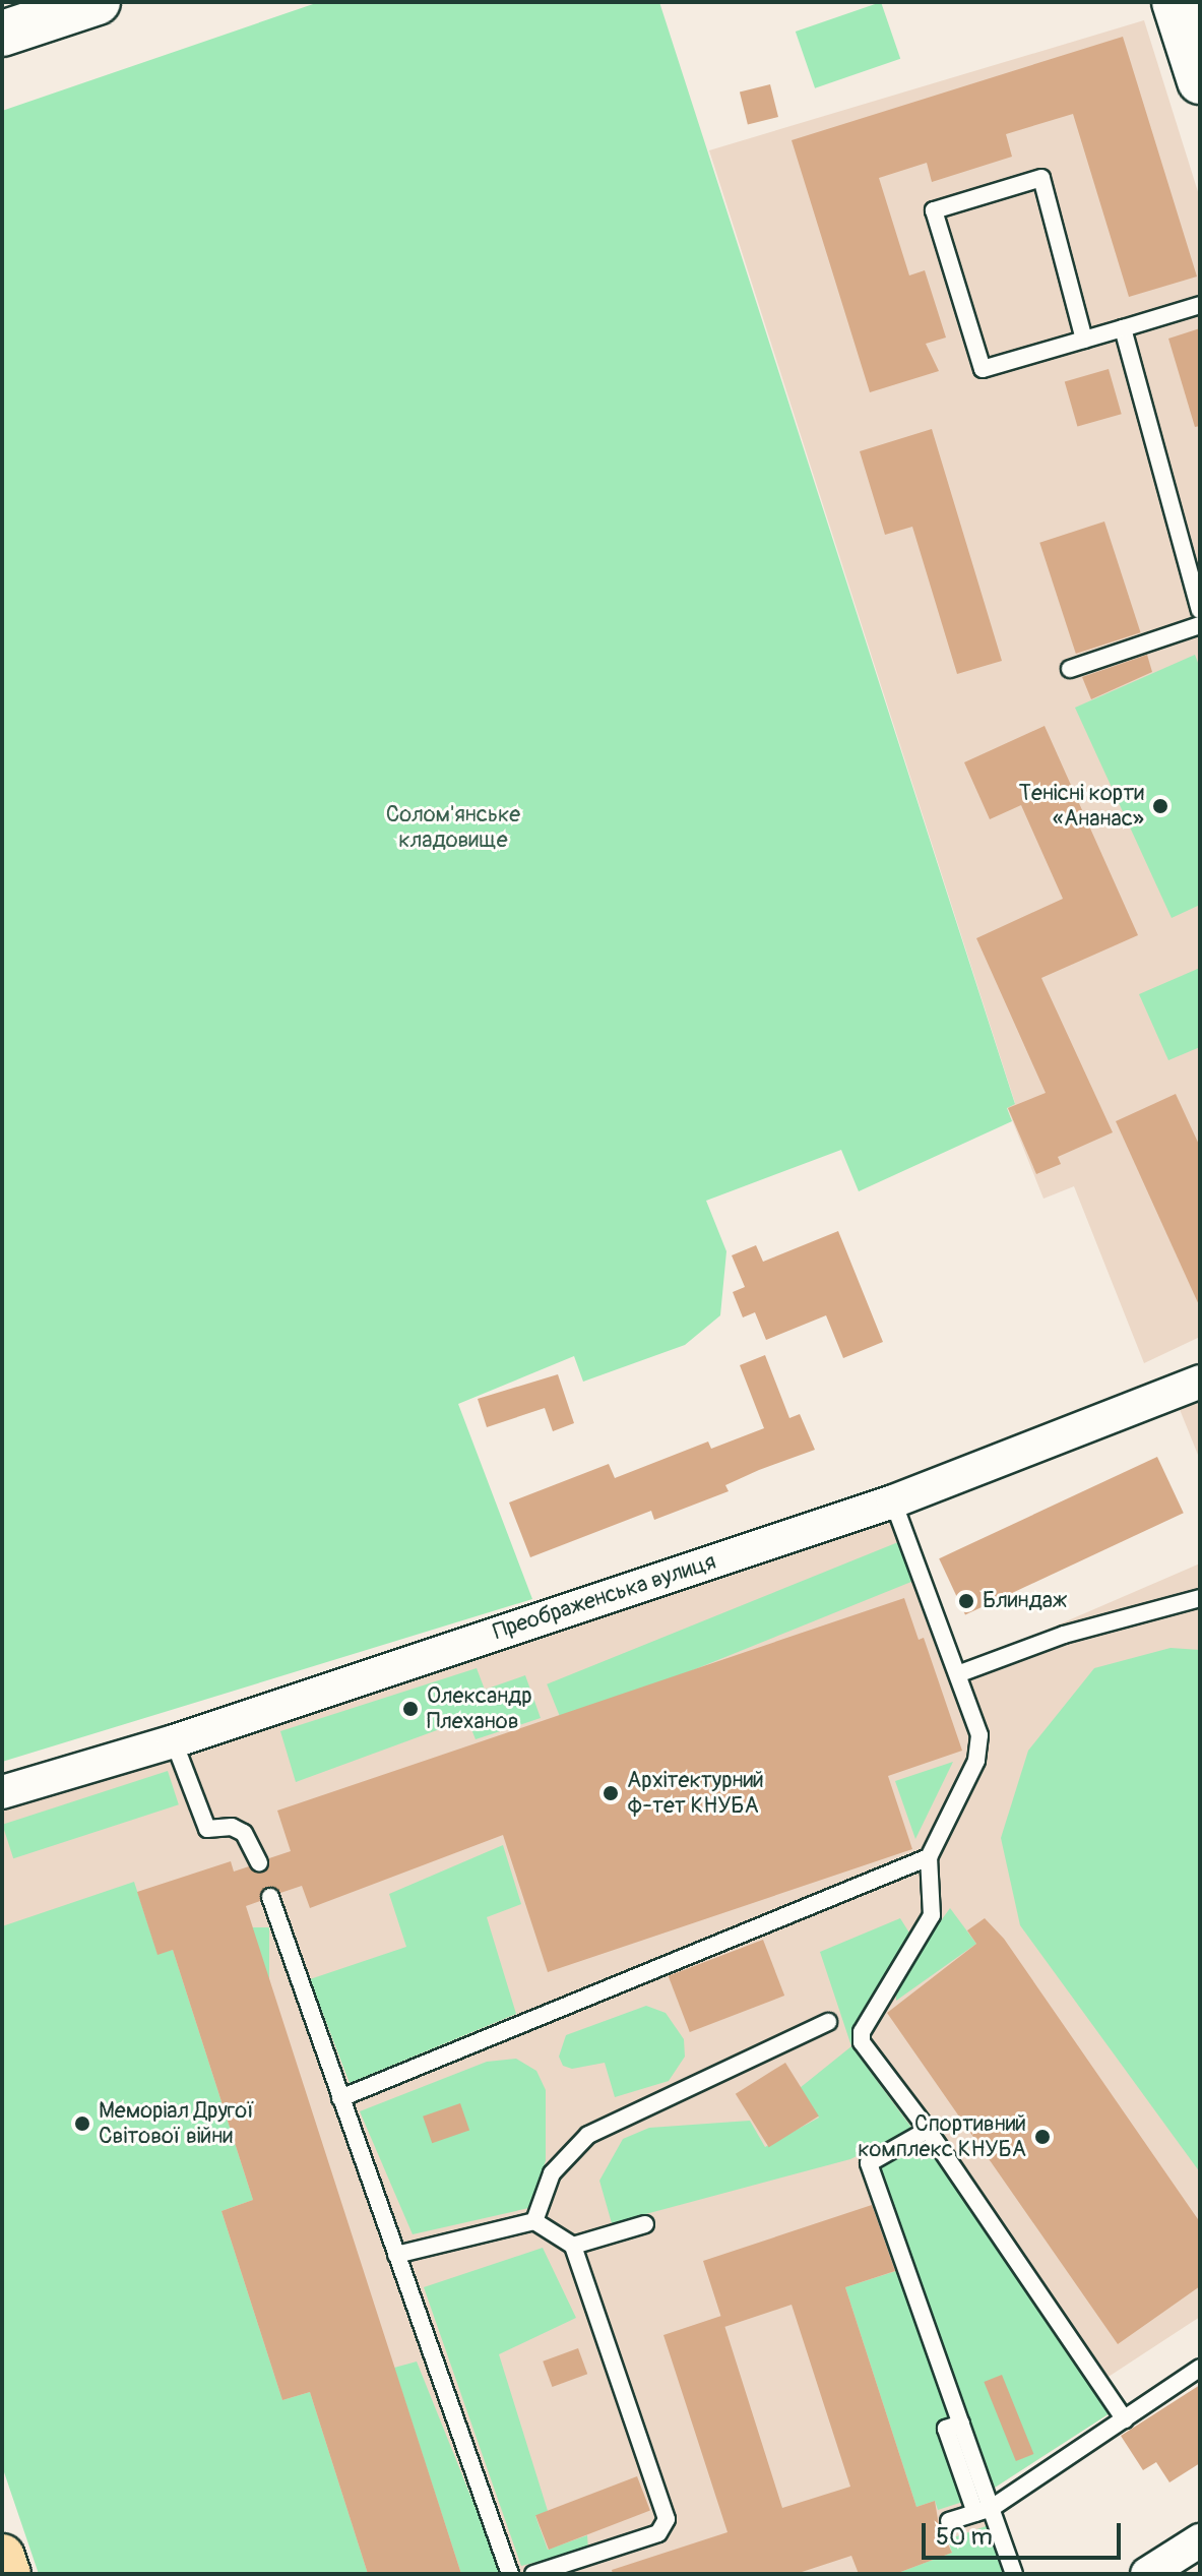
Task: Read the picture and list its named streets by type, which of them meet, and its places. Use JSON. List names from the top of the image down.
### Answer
{
  "streets": {
    "street": ["Преображенська вулиця"]
  },
  "parks": ["Солом'янське кладовище"],
  "places": [
    "Тенісні корти «Ананас»",
    "Блиндаж",
    "Олександр Плеханов",
    "Архітектурний ф-тет КНУБА",
    "Меморіал Другої Світової війни",
    "Спортивний комплекс КНУБА"
  ],
  "scale_bar": "50 m"
}
